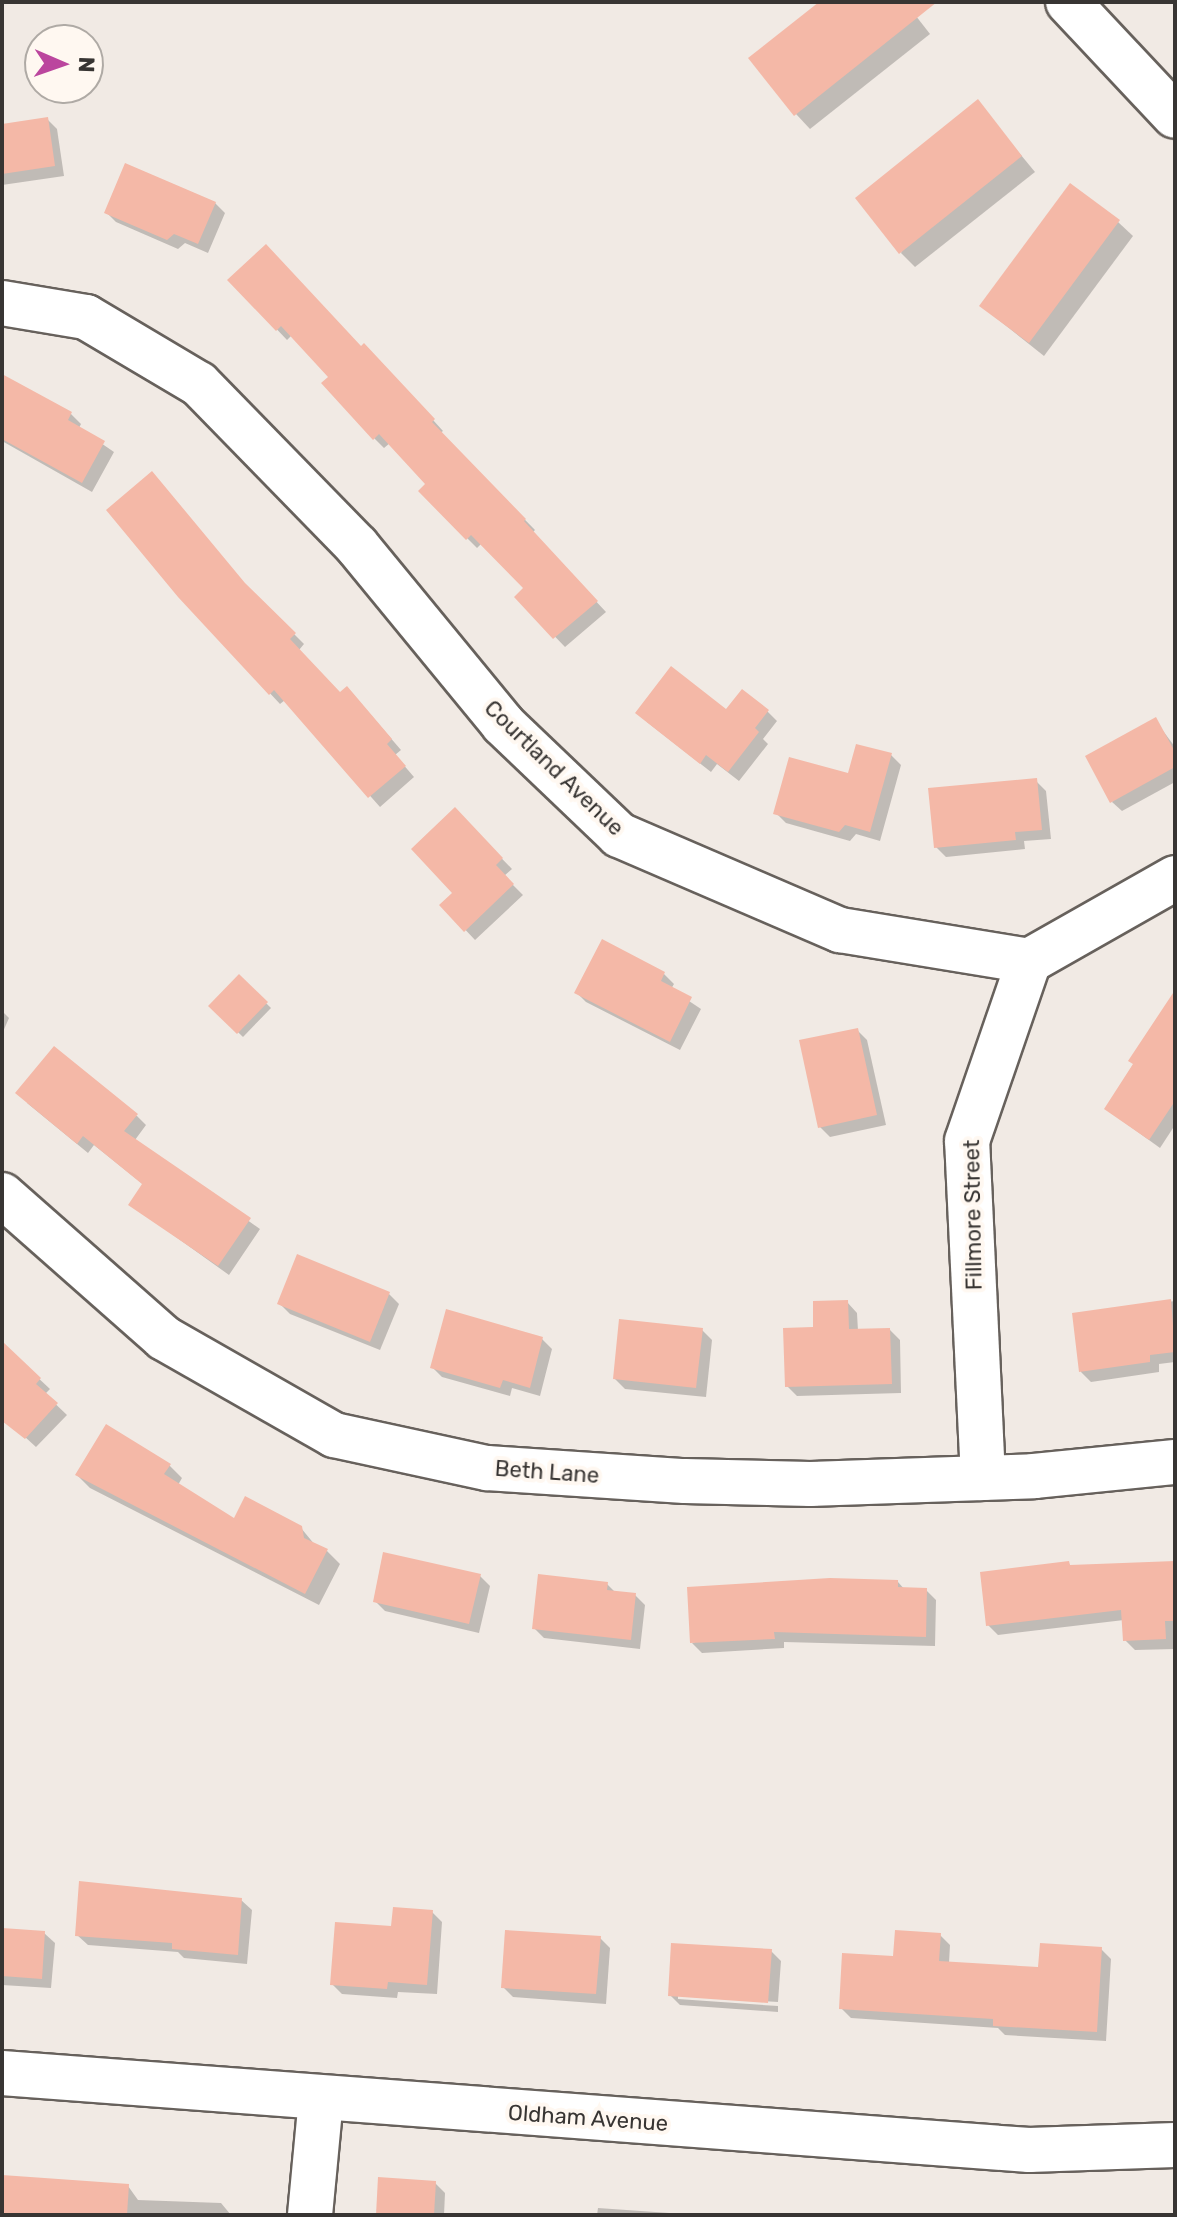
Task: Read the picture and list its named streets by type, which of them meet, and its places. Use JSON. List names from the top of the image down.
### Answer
{
  "streets": {
    "street": [
      "Courtland Avenue",
      "Fillmore Street",
      "Beth Lane",
      "Oldham Avenue"
    ]
  },
  "crossings": [
    ["Courtland Avenue", "Fillmore Street"],
    ["Fillmore Street", "Beth Lane"]
  ],
  "north": "right"
}
